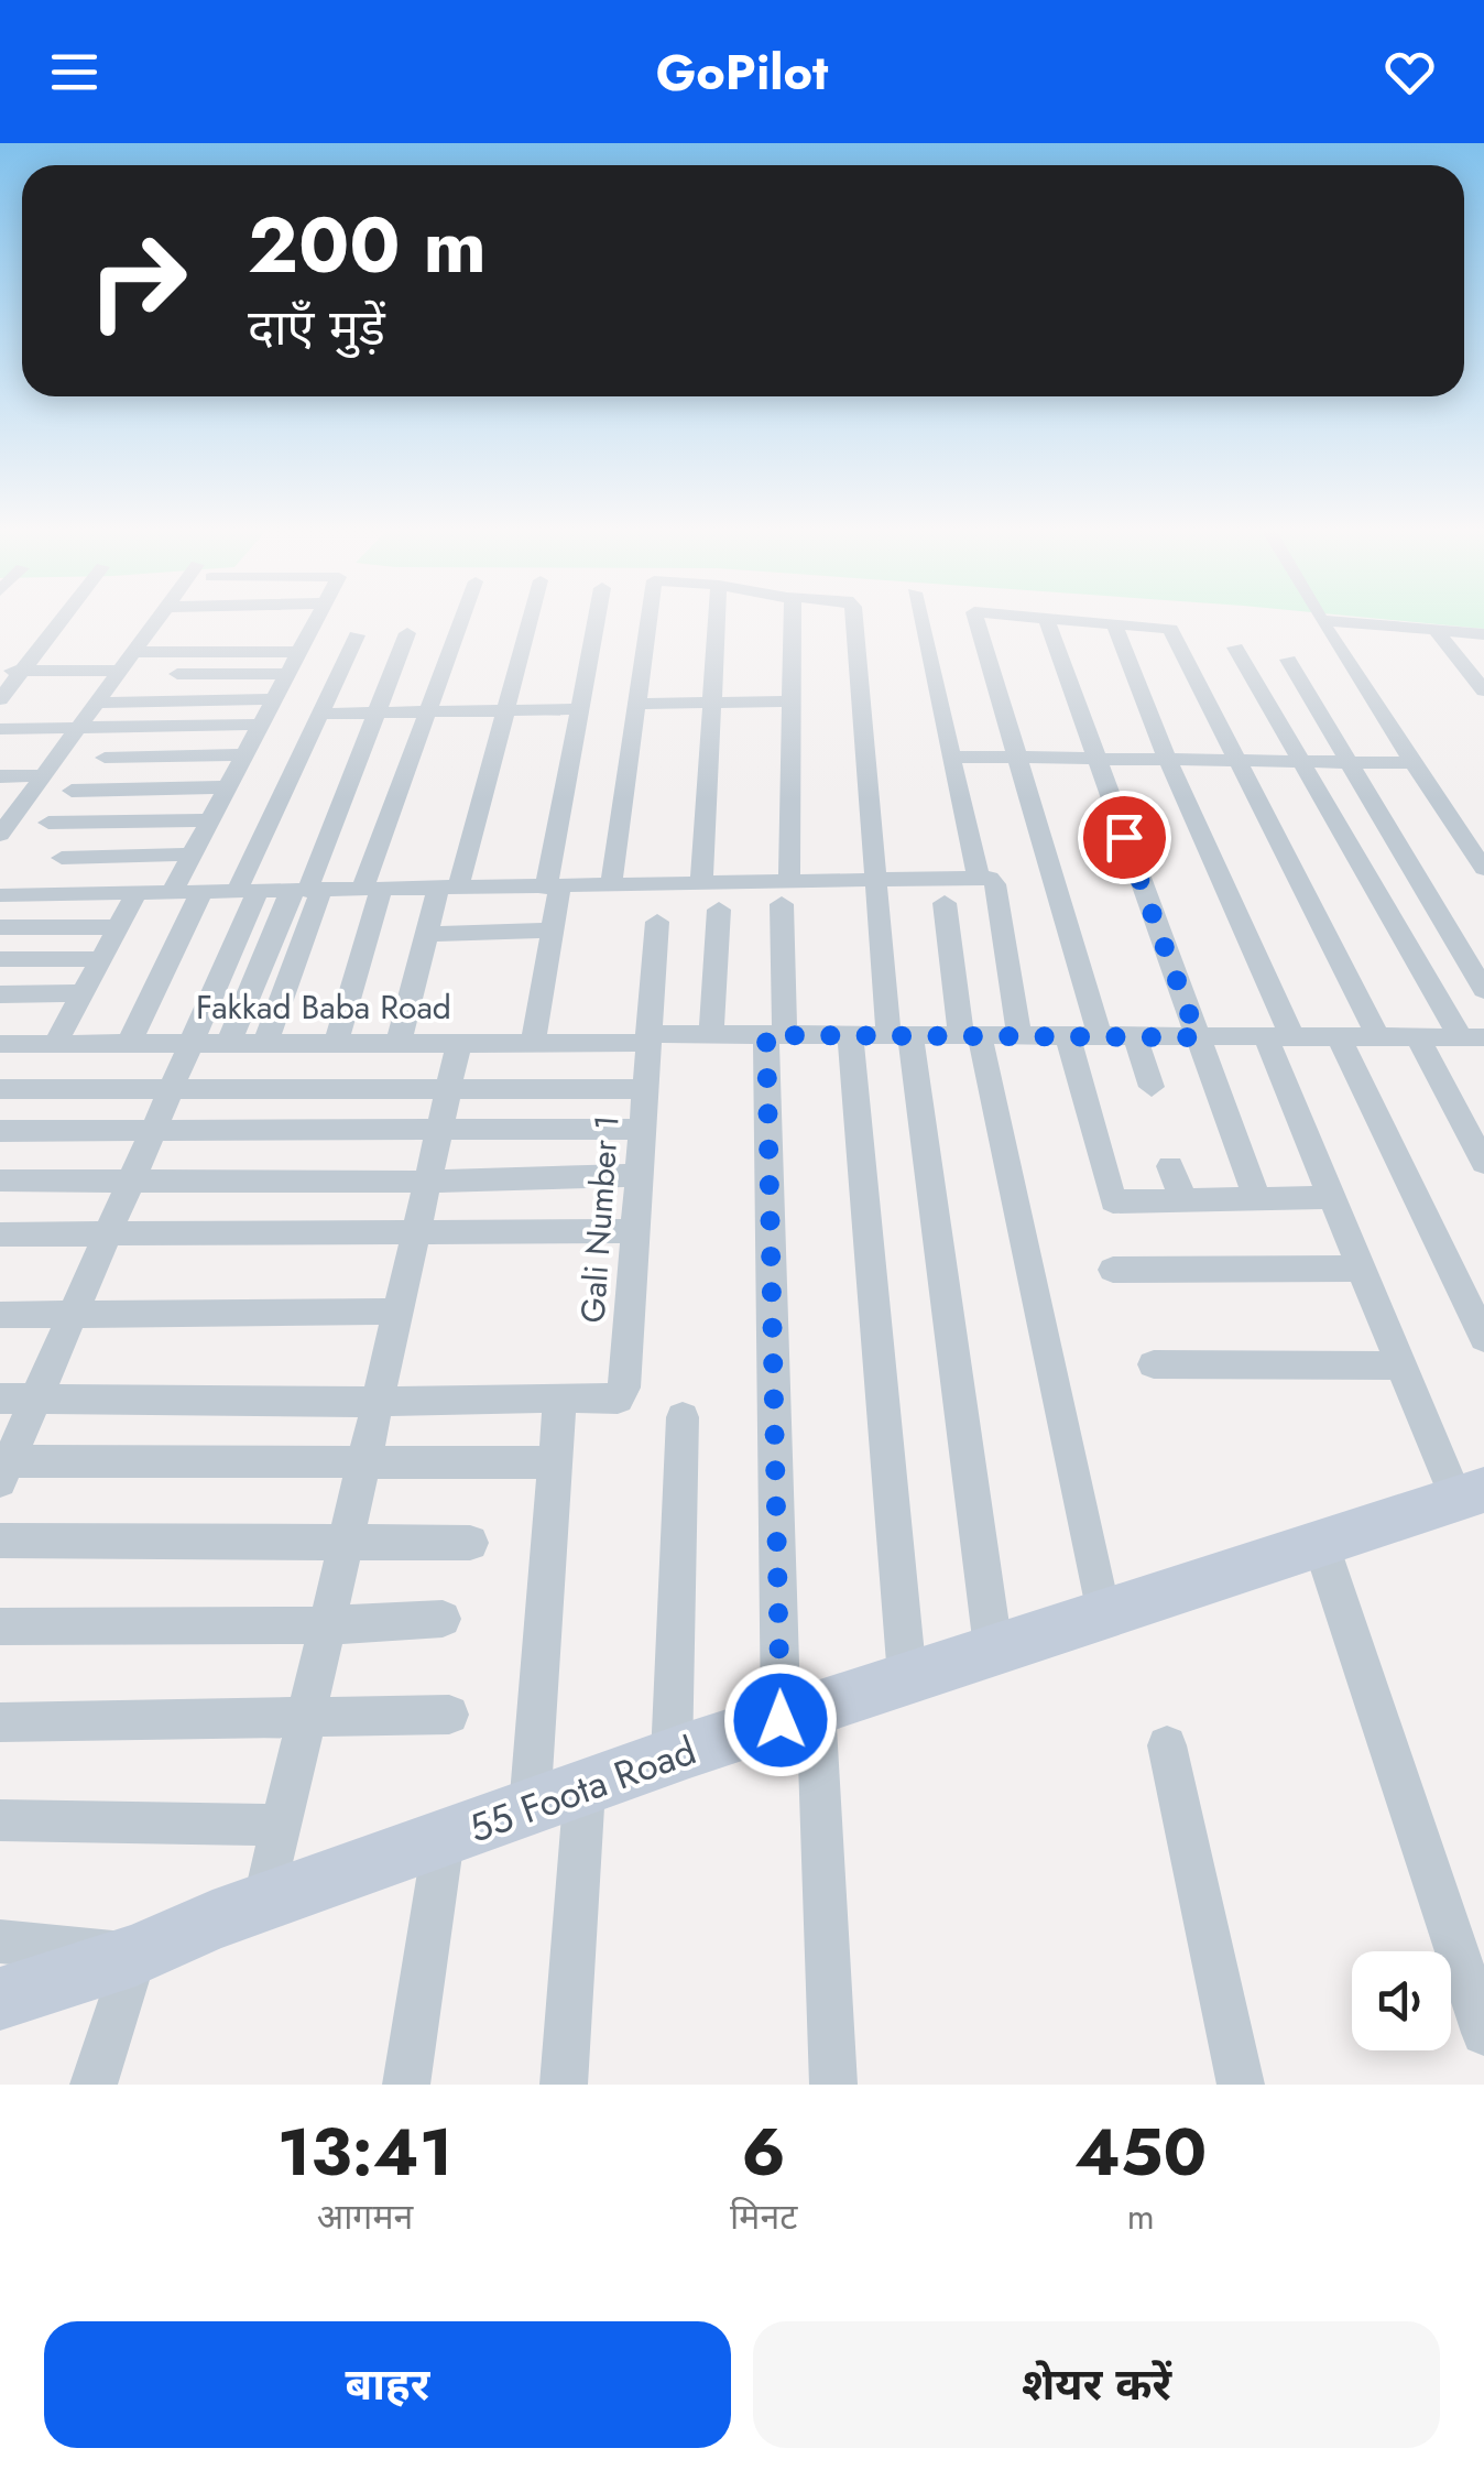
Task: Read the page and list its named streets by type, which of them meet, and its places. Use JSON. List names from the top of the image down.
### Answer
{
  "streets": {
    "street": ["Fakkad Baba Road", "Gali Number 1", "55 Foota Road"]
  },
  "crossings": [
    ["Fakkad Baba Road", "Gali Number 1"]
  ],
  "page": {
    "header": "GoPilot",
    "turn": ["200 m", "दाएँ मुड़ें"],
    "eta": [
      "13:41",
      "आगमन",
      "6",
      "मिनट",
      "450",
      "m"
    ],
    "buttons": ["बाहर", "शेयर करें"]
  }
}
